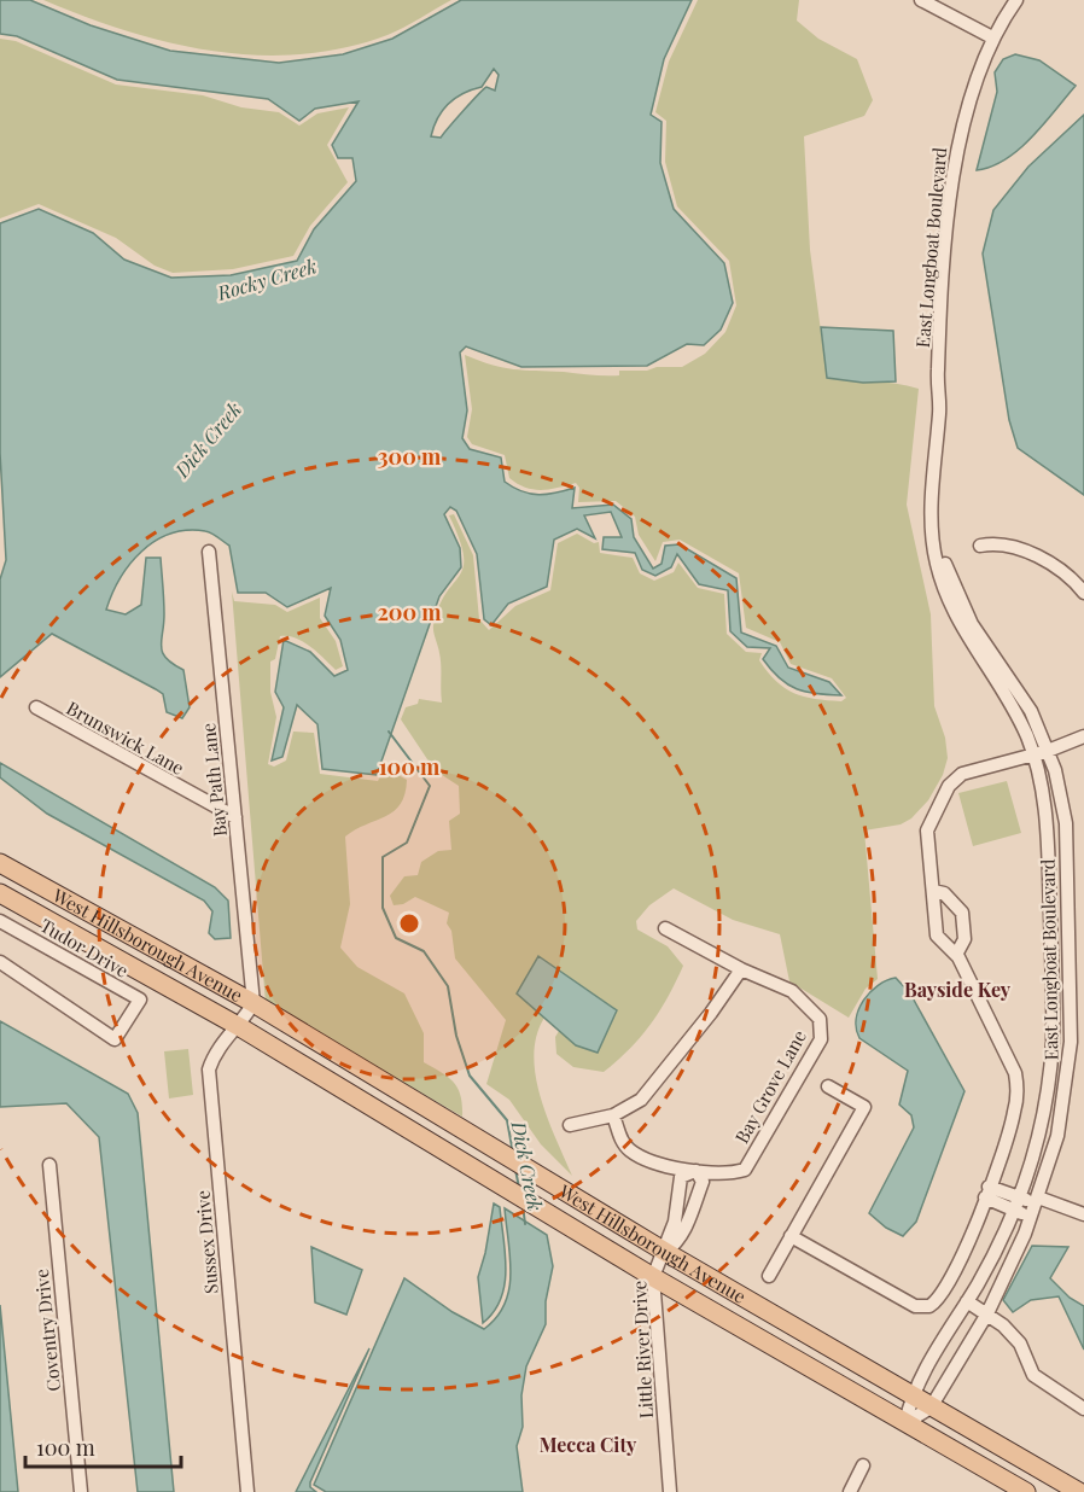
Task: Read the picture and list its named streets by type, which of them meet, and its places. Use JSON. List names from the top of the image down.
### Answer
{
  "streets": {
    "main road": ["West Hillsborough Avenue"],
    "street": [
      "East Longboat Boulevard",
      "Brunswick Lane",
      "Bay Path Lane",
      "Tudor Drive",
      "Bay Grove Lane",
      "Sussex Drive",
      "Coventry Drive",
      "Little River Drive"
    ]
  },
  "crossings": [
    ["East Longboat Boulevard", "West Hillsborough Avenue"],
    ["Brunswick Lane", "Bay Path Lane"],
    ["Bay Path Lane", "West Hillsborough Avenue"],
    ["Bay Path Lane", "Sussex Drive"],
    ["West Hillsborough Avenue", "Sussex Drive"],
    ["West Hillsborough Avenue", "Little River Drive"]
  ],
  "districts": ["Bayside Key", "Mecca City"],
  "water": ["Rocky Creek", "Dick Creek"],
  "scale_bar": "100 m",
  "rings": ["300 m", "200 m", "100 m"]
}
